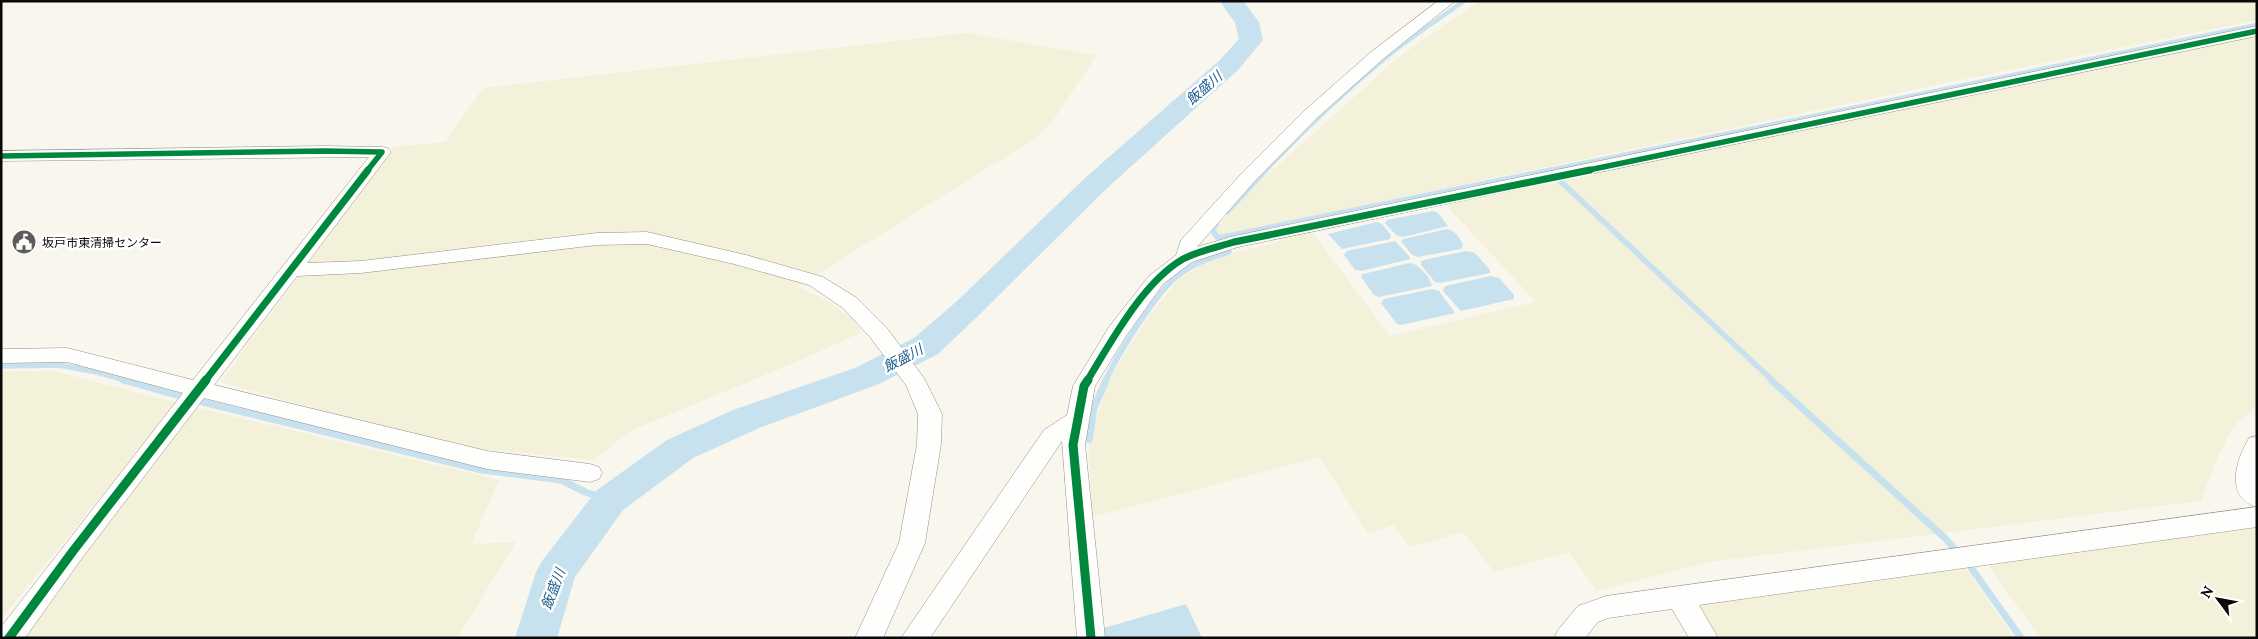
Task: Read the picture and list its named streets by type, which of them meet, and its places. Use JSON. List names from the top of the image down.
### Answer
{
  "water": ["飯盛川"],
  "places": {
    "public building": ["坂戸市東清掃センター"]
  },
  "north": "top left"
}
